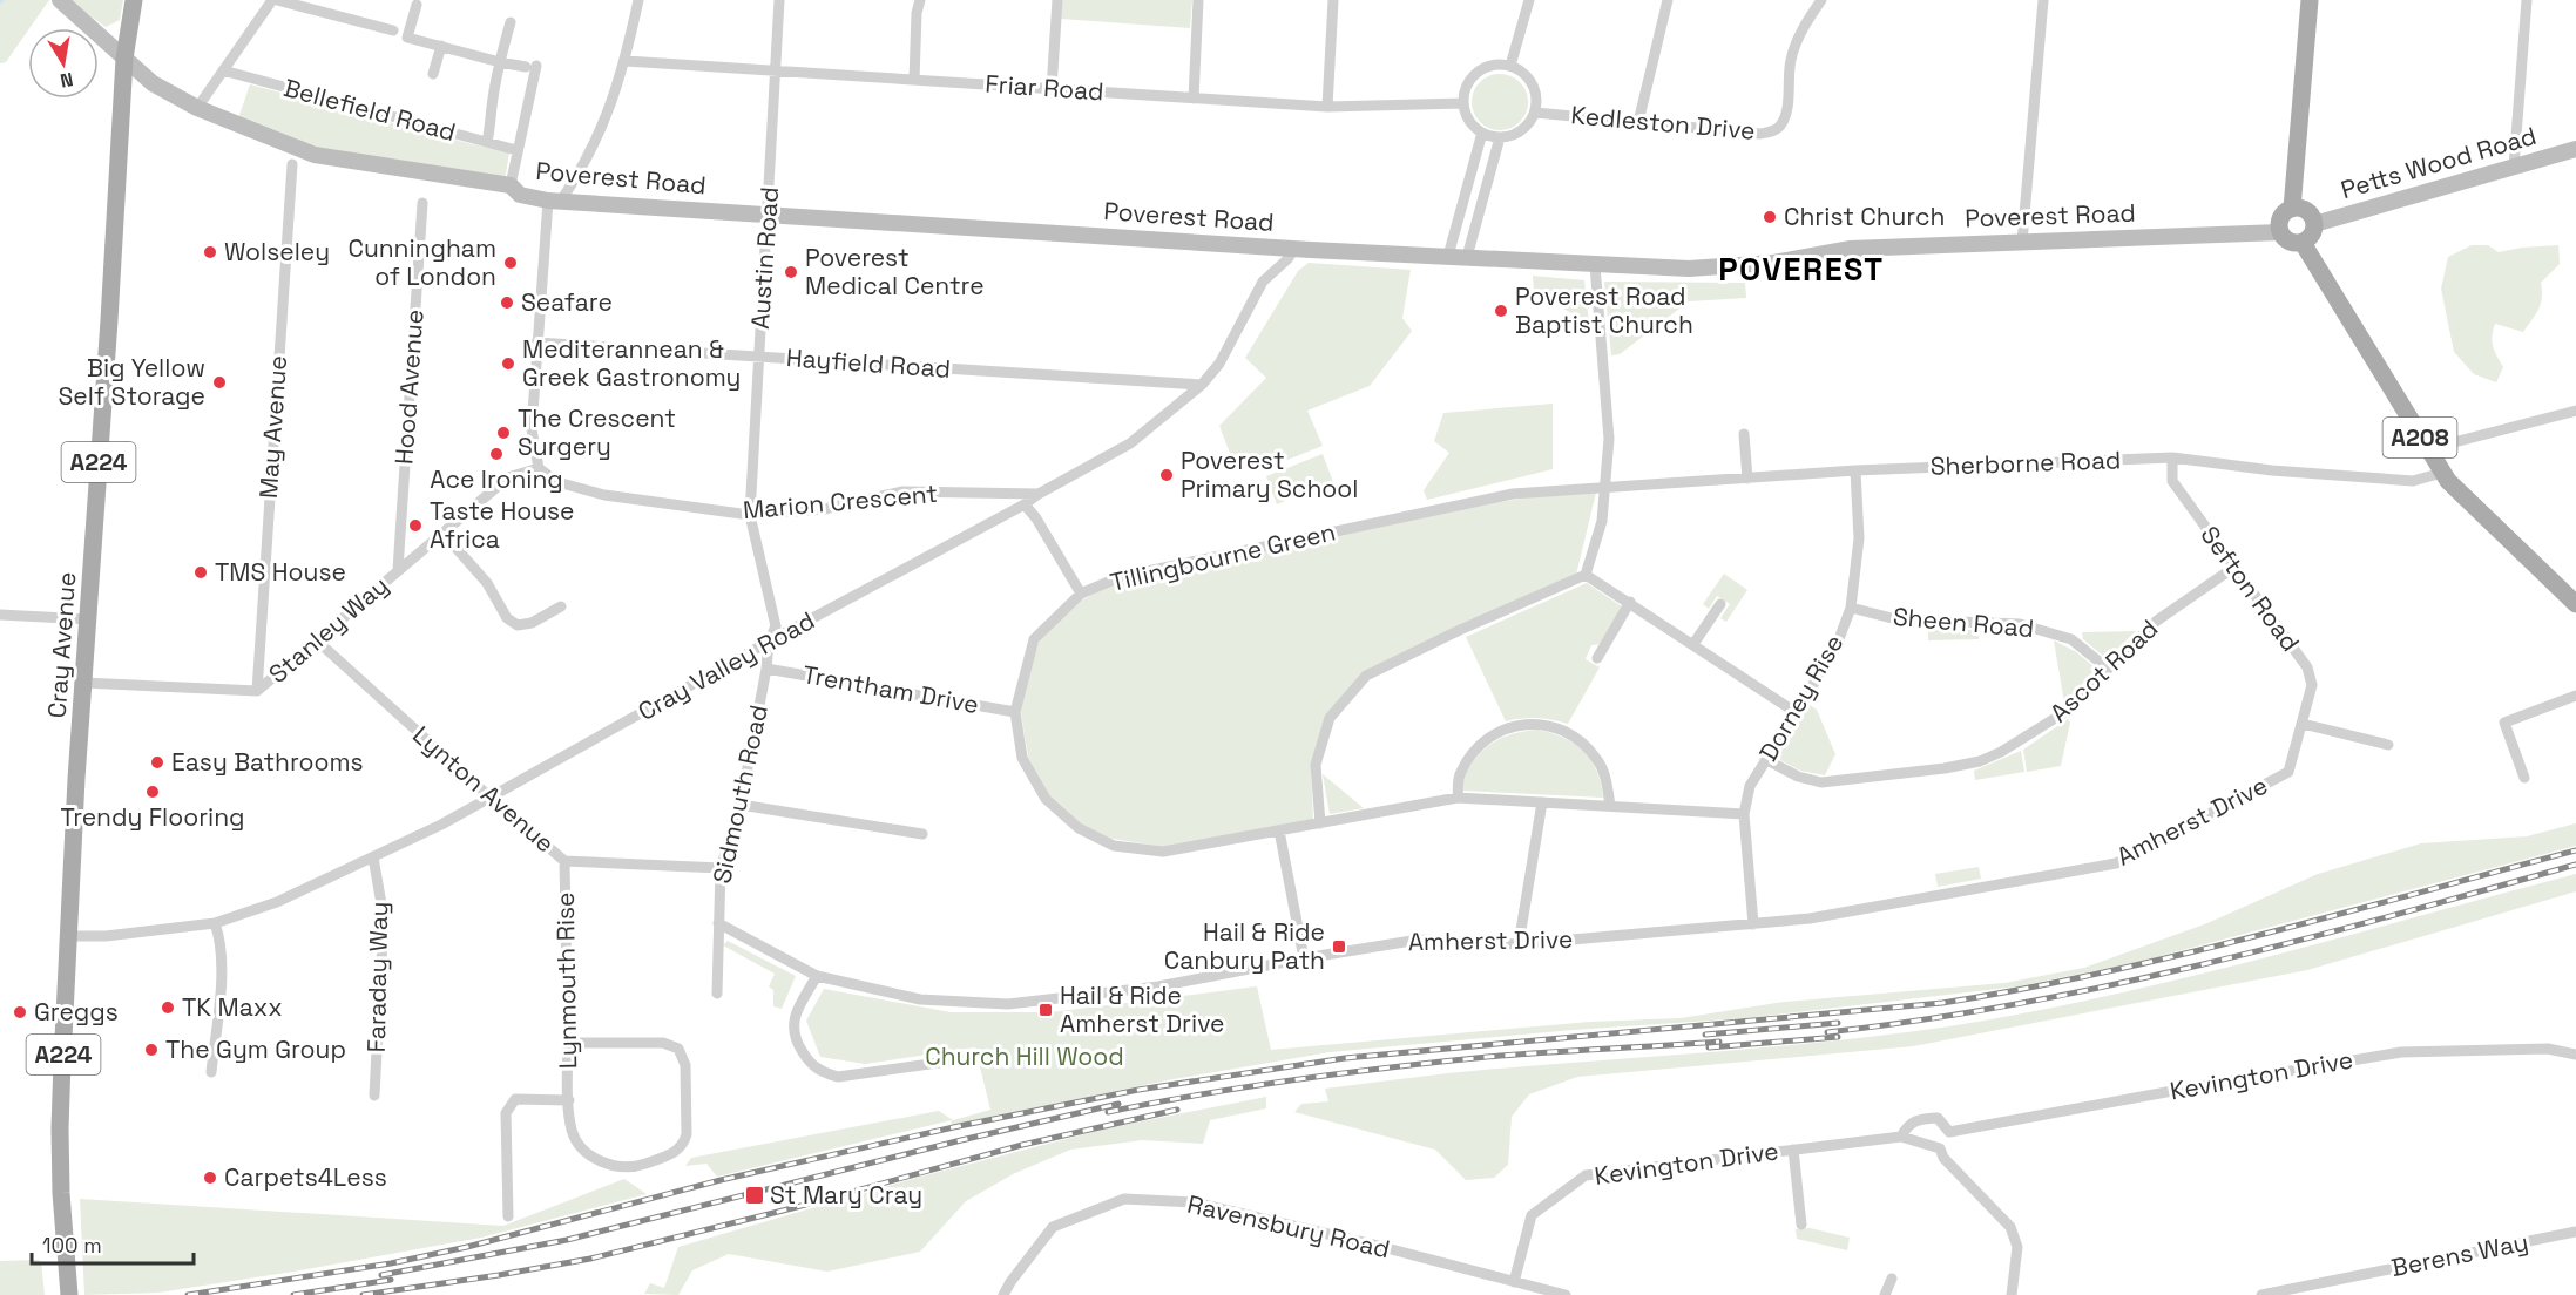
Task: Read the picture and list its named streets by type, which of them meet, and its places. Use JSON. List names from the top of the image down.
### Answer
{
  "streets": {
    "main road": ["A208", "A224", "Cray Avenue"],
    "street": [
      "Friar Road",
      "Bellefield Road",
      "Kedleston Drive",
      "Petts Wood Road",
      "Poverest Road",
      "Austin Road",
      "Hayfield Road",
      "Hood Avenue",
      "May Avenue",
      "Sherborne Road",
      "Marion Crescent",
      "Tillingbourne Green",
      "Sefton Road",
      "Sheen Road",
      "Stanley Way",
      "Cray Valley Road",
      "Ascot Road",
      "Trentham Drive",
      "Dorney Rise",
      "Lynton Avenue",
      "Sidmouth Road",
      "Amherst Drive",
      "Faraday Way",
      "Lynmouth Rise",
      "Kevington Drive",
      "Ravensbury Road",
      "Berens Way"
    ]
  },
  "crossings": [
    ["Friar Road", "Kedleston Drive"],
    ["Friar Road", "Austin Road"],
    ["Petts Wood Road", "Poverest Road"],
    ["Petts Wood Road", "A208"],
    ["Poverest Road", "Austin Road"],
    ["Poverest Road", "A208"],
    ["Poverest Road", "Cray Avenue"],
    ["Poverest Road", "Cray Valley Road"],
    ["Austin Road", "Hayfield Road"],
    ["Austin Road", "Marion Crescent"],
    ["Austin Road", "Sidmouth Road"],
    ["Hayfield Road", "Cray Valley Road"],
    ["Hood Avenue", "Stanley Way"],
    ["May Avenue", "Stanley Way"],
    ["A208", "Sherborne Road"],
    ["Sherborne Road", "Tillingbourne Green"],
    ["Sherborne Road", "Sefton Road"],
    ["Sherborne Road", "Dorney Rise"],
    ["Marion Crescent", "Stanley Way"],
    ["Marion Crescent", "Cray Valley Road"],
    ["Marion Crescent", "Sidmouth Road"],
    ["Tillingbourne Green", "Trentham Drive"],
    ["Tillingbourne Green", "Dorney Rise"],
    ["Sefton Road", "Ascot Road"],
    ["Sefton Road", "Amherst Drive"],
    ["Sheen Road", "Ascot Road"],
    ["Sheen Road", "Dorney Rise"],
    ["Stanley Way", "Cray Avenue"],
    ["Stanley Way", "Lynton Avenue"],
    ["Cray Avenue", "Cray Valley Road"],
    ["Cray Valley Road", "Lynton Avenue"],
    ["Cray Valley Road", "Sidmouth Road"],
    ["Cray Valley Road", "Faraday Way"],
    ["Ascot Road", "Dorney Rise"],
    ["Trentham Drive", "Sidmouth Road"],
    ["Dorney Rise", "Amherst Drive"],
    ["Lynton Avenue", "Sidmouth Road"],
    ["Lynton Avenue", "Lynmouth Rise"],
    ["Sidmouth Road", "Amherst Drive"],
    ["Kevington Drive", "Ravensbury Road"]
  ],
  "districts": ["POVEREST"],
  "parks": ["Church Hill Wood"],
  "places": {
    "other": [
      "Christ Church",
      "Wolseley",
      "Cunningham of London",
      "Poverest Medical Centre",
      "Seafare",
      "Poverest Road Baptist Church",
      "Mediterannean & Greek Gastronomy",
      "Big Yellow Self Storage",
      "The Crescent Surgery",
      "Ace Ironing",
      "Poverest Primary School",
      "Taste House Africa",
      "TMS House",
      "Easy Bathrooms",
      "Trendy Flooring",
      "TK Maxx",
      "Greggs",
      "The Gym Group",
      "Carpets4Less"
    ],
    "transit": ["Hail & Ride Canbury Path", "Hail & Ride Amherst Drive", "St Mary Cray"]
  },
  "scale_bar": "100 m",
  "north": "bottom"
}
